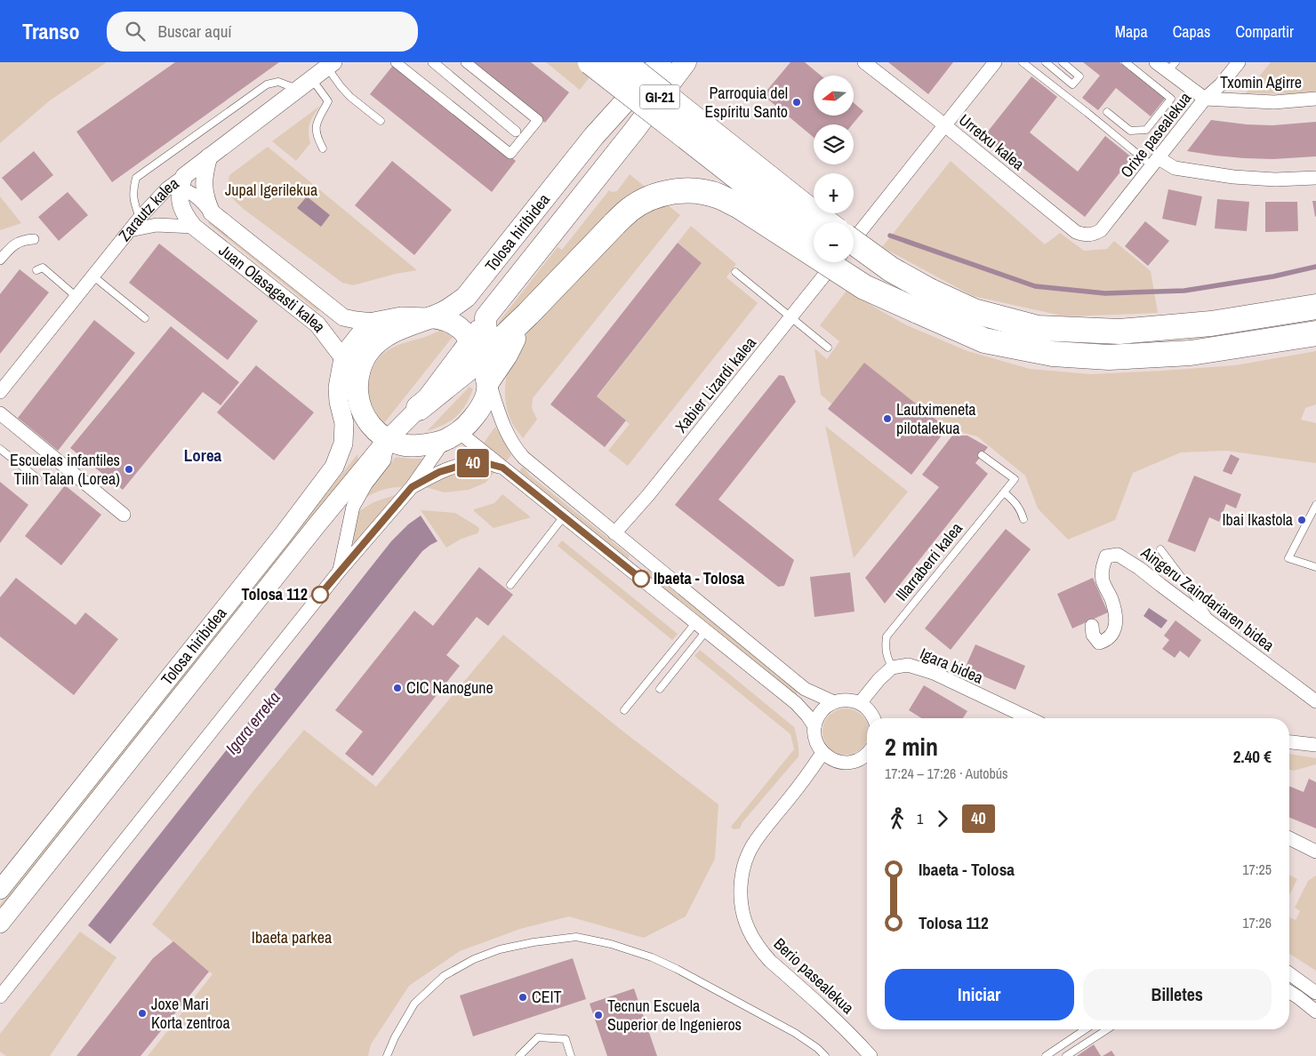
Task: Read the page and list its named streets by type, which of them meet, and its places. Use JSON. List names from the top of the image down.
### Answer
{
  "streets": {
    "main road": ["GI-21", "Tolosa hiribidea"],
    "street": [
      "Txomin Agirre",
      "Orixe pasealekua",
      "Urretxu kalea",
      "Zarautz kalea",
      "Juan Olasagasti kalea",
      "Xabier Lizardi kalea",
      "Aingeru Zaindariaren bidea",
      "Igara bidea",
      "Berio pasealekua"
    ],
    "lane": ["Illarraberri kalea"]
  },
  "crossings": [
    ["Txomin Agirre", "Orixe pasealekua"],
    ["Orixe pasealekua", "Urretxu kalea"],
    ["Zarautz kalea", "Juan Olasagasti kalea"],
    ["Tolosa hiribidea", "Juan Olasagasti kalea"],
    ["Illarraberri kalea", "Igara bidea"]
  ],
  "districts": ["Lorea"],
  "water": ["Igara erreka"],
  "parks": ["Jupal Igerilekua", "Ibaeta parkea"],
  "places": [
    "Parroquia del Espíritu Santo",
    "Lautximeneta pilotalekua",
    "Escuelas infantiles Tilin Talan (Lorea)",
    "Ibai Ikastola",
    "Ibaeta - Tolosa",
    "Tolosa 112",
    "CIC Nanogune",
    "CEIT",
    "Joxe Mari Korta zentroa",
    "Tecnun Escuela Superior de Ingenieros"
  ],
  "lines": ["bus line 40"],
  "north": "left",
  "page": {
    "header": "Transo",
    "search": "Buscar aquí",
    "nav": ["Mapa", "Capas", "Compartir"],
    "on_map": "40",
    "map_buttons": ["+", "−"],
    "heading": ["2 min", "17:24 – 17:26 · Autobús", "2.40 €"],
    "legs": ["1", "40"],
    "list": [
      {
        "name": "Ibaeta - Tolosa",
        "value": "17:25"
      },
      {
        "name": "Tolosa 112",
        "value": "17:26"
      }
    ],
    "buttons": ["Iniciar", "Billetes"]
  }
}
